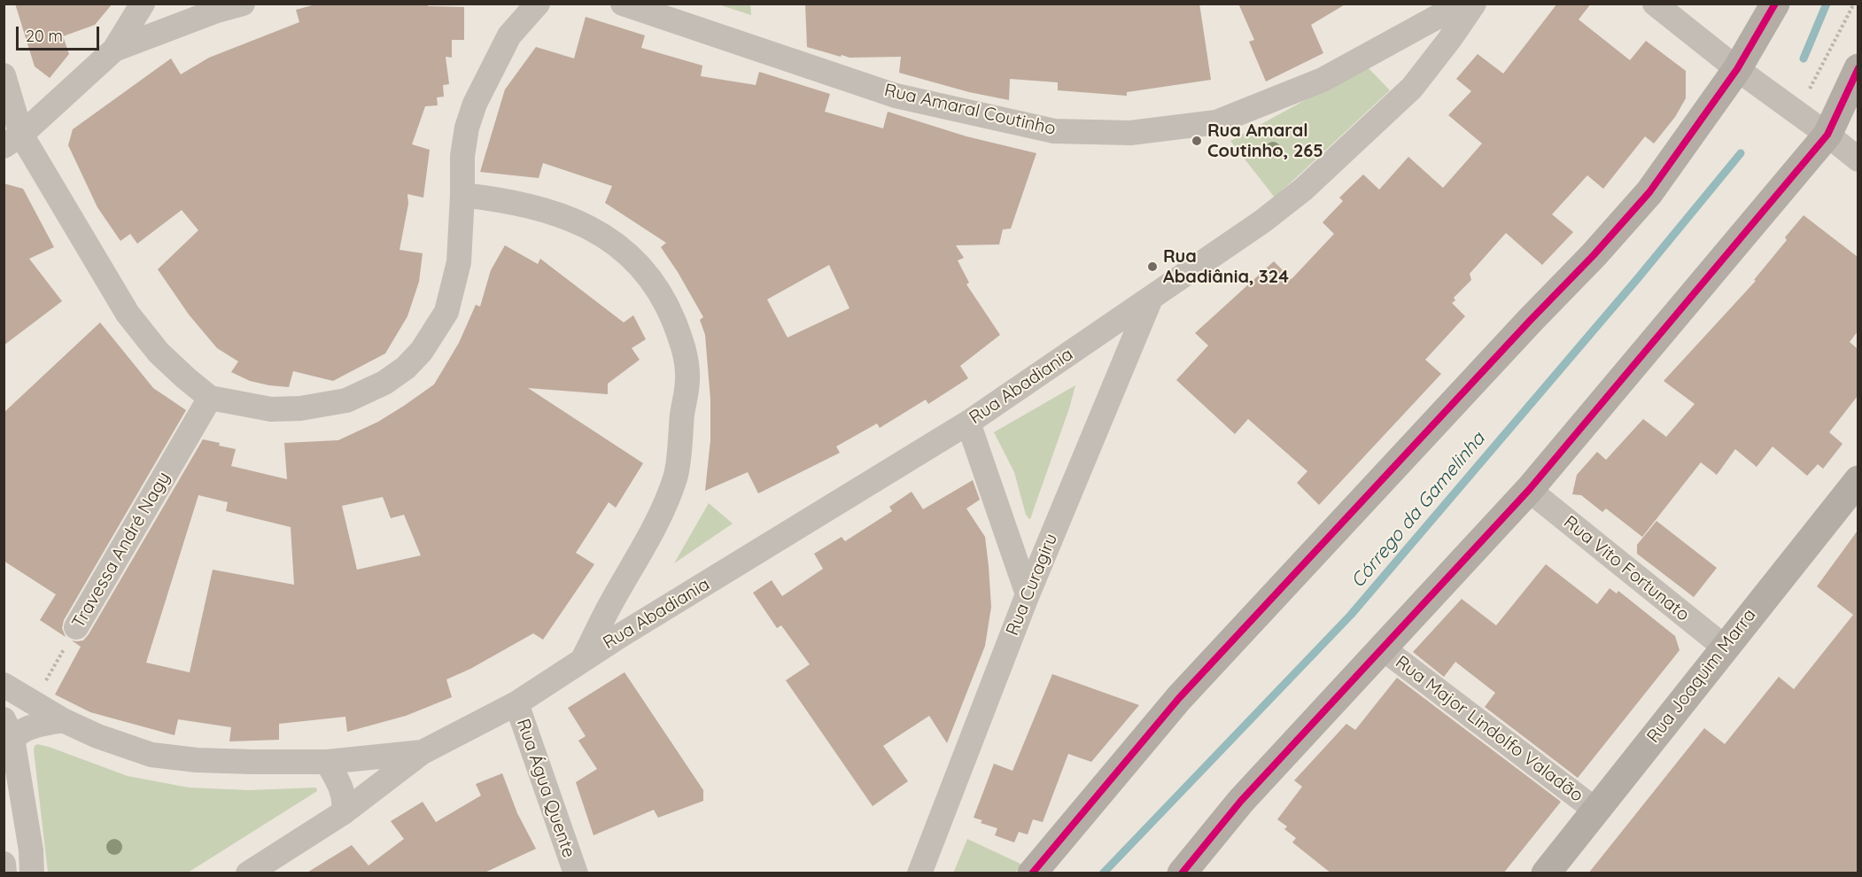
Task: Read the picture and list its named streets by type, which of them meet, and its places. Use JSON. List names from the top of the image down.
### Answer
{
  "streets": {
    "main road": ["Rua Joaquim Marra"],
    "street": [
      "Rua Amaral Coutinho",
      "Rua Abadiania",
      "Travessa André Nagy",
      "Rua Vito Fortunato",
      "Rua Curagiru",
      "Rua Major Lindolfo Valadão",
      "Rua Água Quente"
    ]
  },
  "crossings": [
    ["Rua Abadiania", "Rua Curagiru"],
    ["Rua Abadiania", "Rua Água Quente"],
    ["Rua Vito Fortunato", "Rua Joaquim Marra"],
    ["Rua Joaquim Marra", "Rua Major Lindolfo Valadão"]
  ],
  "water": ["Córrego da Gamelinha"],
  "places": ["Rua Amaral Coutinho, 265", "Rua Abadiânia, 324"],
  "scale_bar": "20 m"
}
